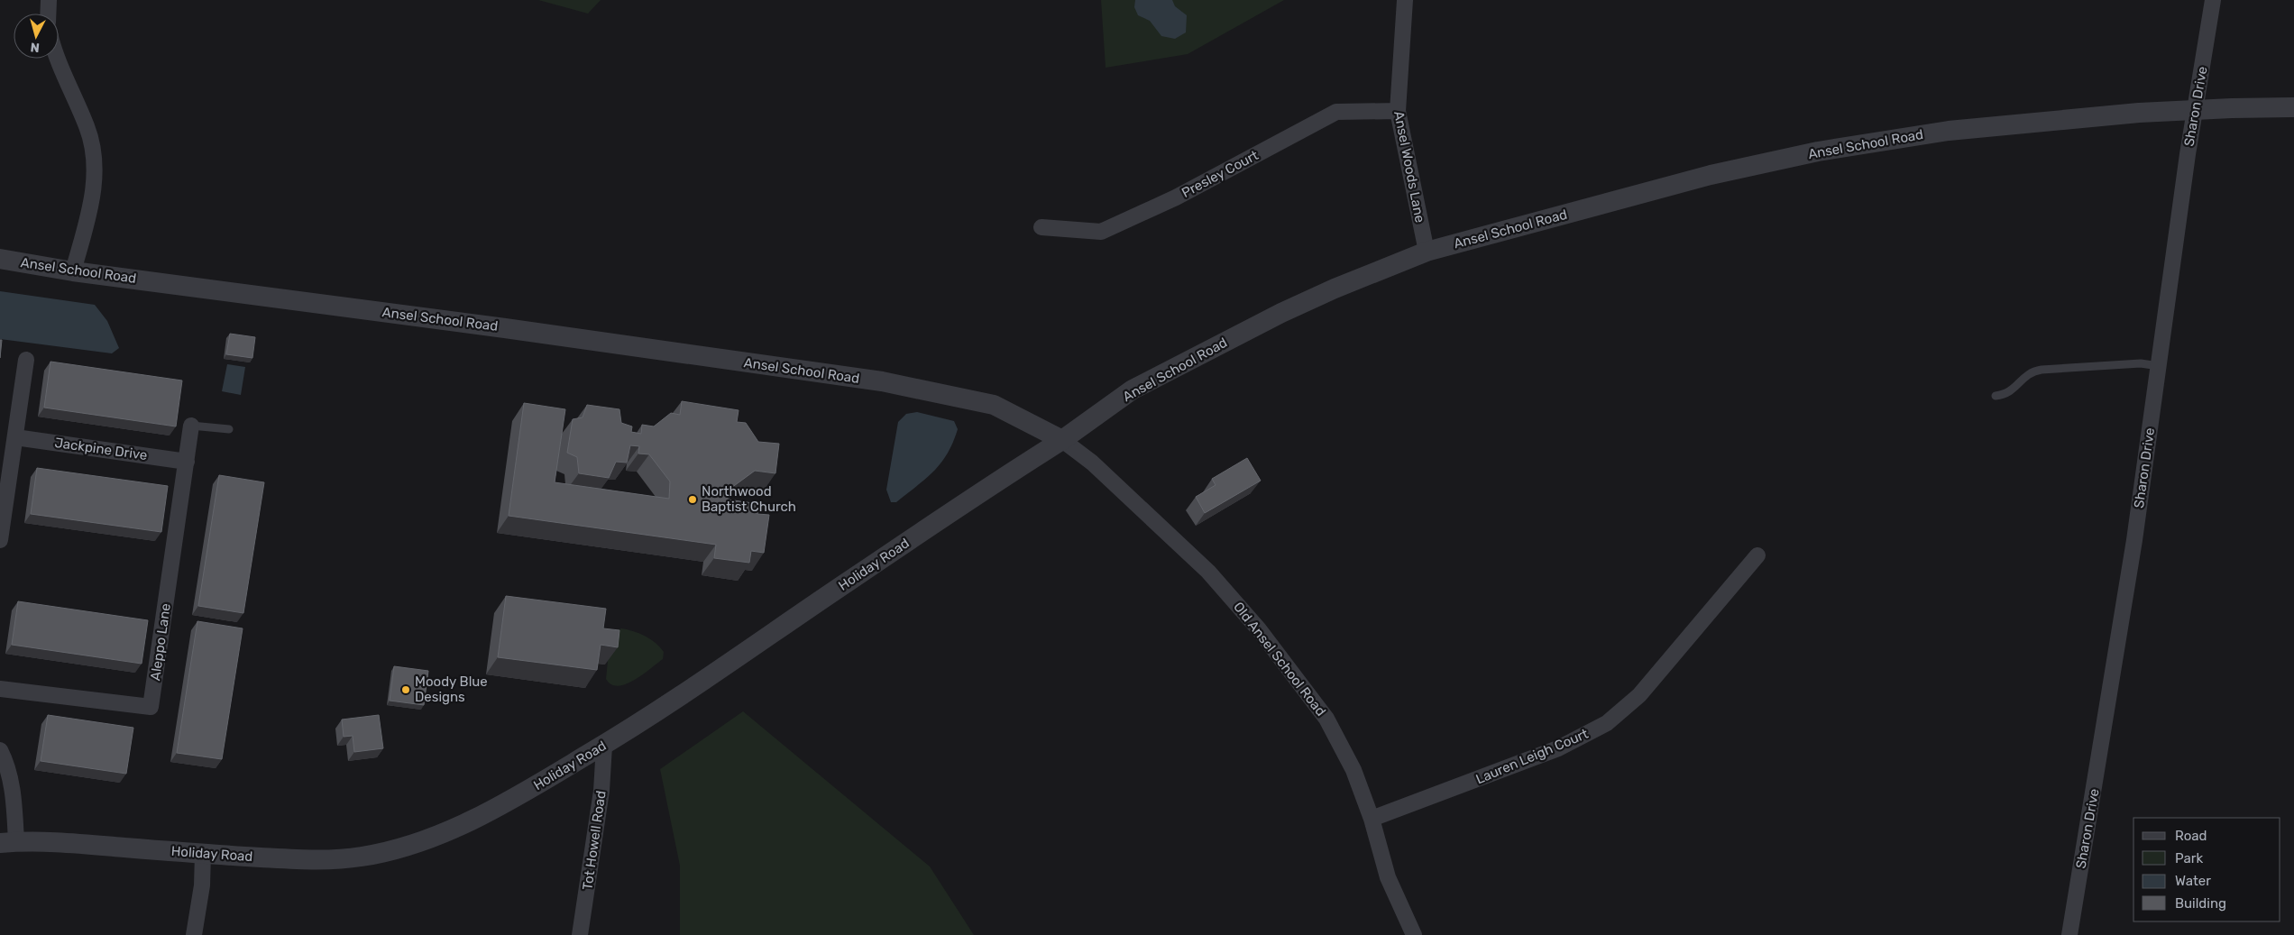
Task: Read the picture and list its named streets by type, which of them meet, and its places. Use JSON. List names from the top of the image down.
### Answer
{
  "streets": {
    "street": [
      "Sharon Drive",
      "Ansel School Road",
      "Ansel Woods Lane",
      "Presley Court",
      "Jackpine Drive",
      "Holiday Road",
      "Aleppo Lane",
      "Old Ansel School Road",
      "Lauren Leigh Court",
      "Tot Howell Road"
    ]
  },
  "crossings": [
    ["Sharon Drive", "Ansel School Road"],
    ["Ansel School Road", "Ansel Woods Lane"],
    ["Ansel School Road", "Holiday Road"],
    ["Ansel School Road", "Old Ansel School Road"],
    ["Ansel Woods Lane", "Presley Court"],
    ["Jackpine Drive", "Aleppo Lane"],
    ["Holiday Road", "Old Ansel School Road"],
    ["Holiday Road", "Tot Howell Road"],
    ["Old Ansel School Road", "Lauren Leigh Court"]
  ],
  "places": ["Northwood Baptist Church", "Moody Blue Designs"],
  "legend": [
    "Road",
    "Park",
    "Water",
    "Building"
  ],
  "north": "bottom"
}
